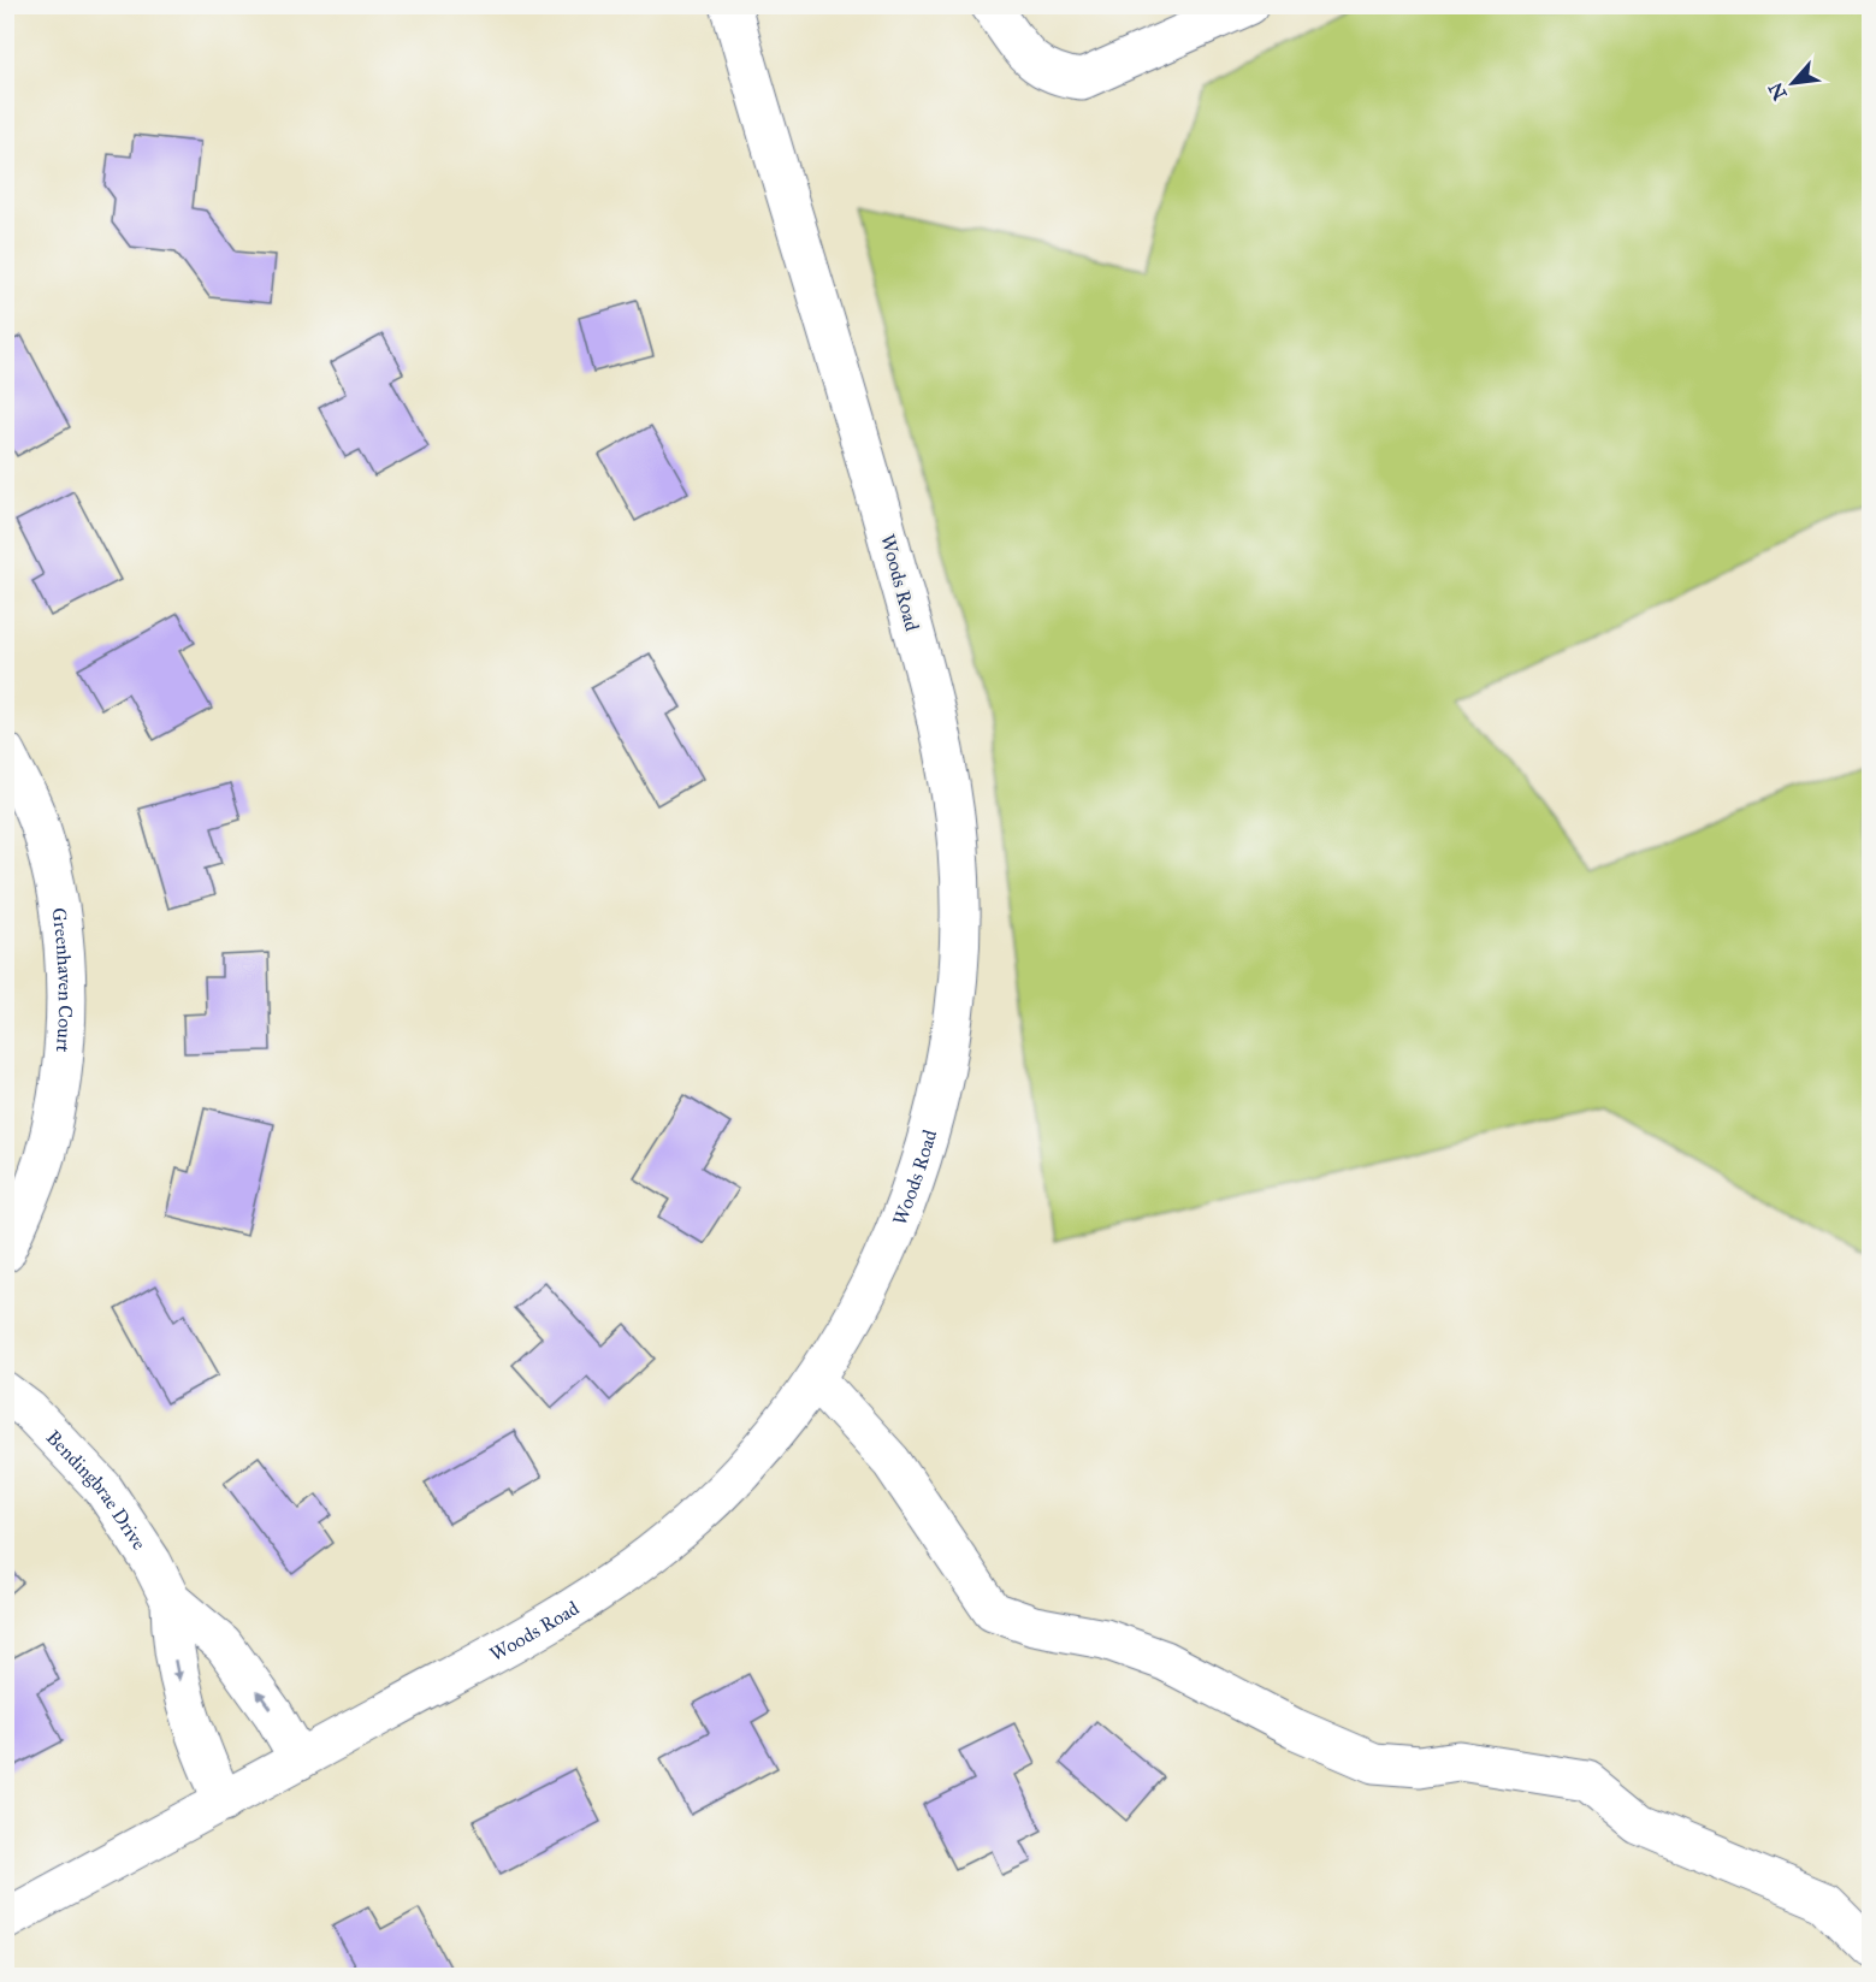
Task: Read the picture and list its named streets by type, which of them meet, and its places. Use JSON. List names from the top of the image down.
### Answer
{
  "streets": {
    "street": ["Woods Road", "Greenhaven Court", "Bendingbrae Drive"]
  },
  "crossings": [
    ["Woods Road", "Bendingbrae Drive"]
  ],
  "north": "bottom left"
}
